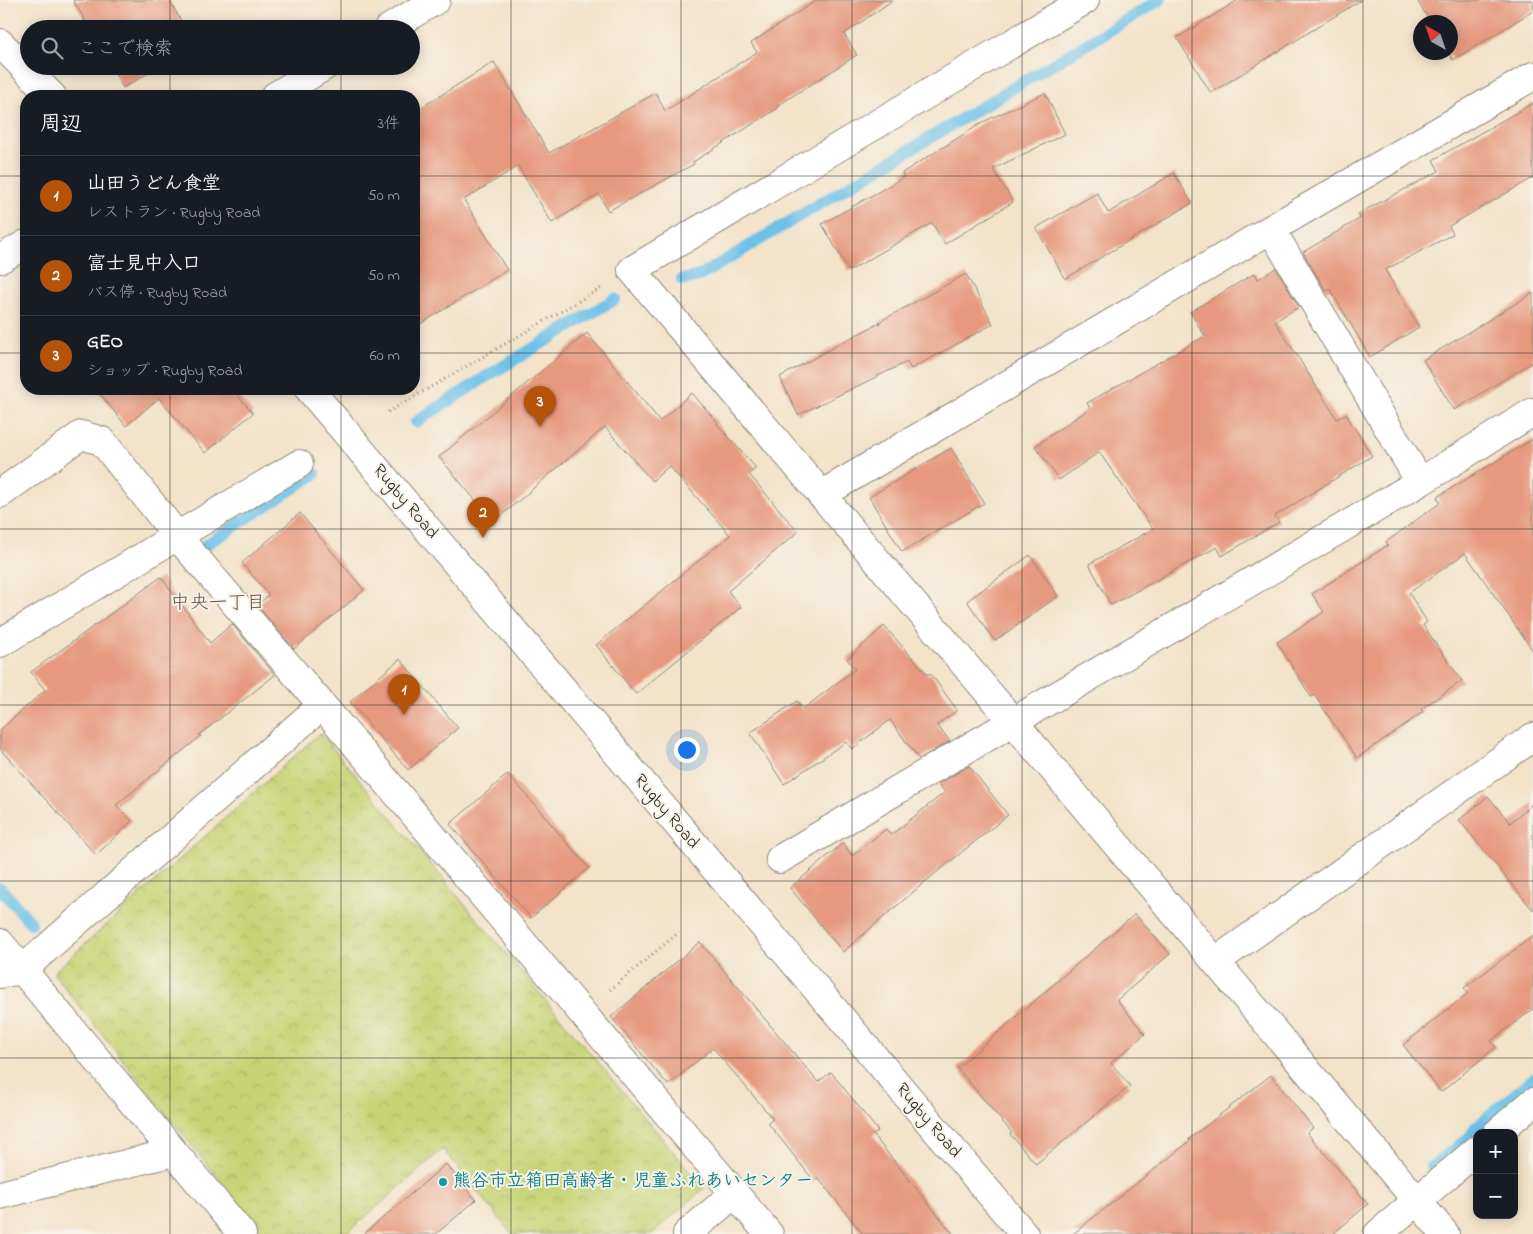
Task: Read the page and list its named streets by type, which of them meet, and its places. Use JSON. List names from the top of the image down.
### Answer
{
  "streets": {
    "street": ["Rugby Road"]
  },
  "districts": ["中央一丁目"],
  "places": ["熊谷市立箱田高齢者・児童ふれあいセンター"],
  "north": "top left",
  "page": {
    "search": "ここで検索",
    "heading": ["周辺", "3件"],
    "list": [
      {
        "mark": "1",
        "name": "山田うどん食堂",
        "note": "レストラン · Rugby Road",
        "value": "50 m"
      },
      {
        "mark": "2",
        "name": "富士見中入口",
        "note": "バス停 · Rugby Road",
        "value": "50 m"
      },
      {
        "mark": "3",
        "name": "GEO",
        "note": "ショップ · Rugby Road",
        "value": "60 m"
      }
    ],
    "pins": ["3", "2", "1"],
    "map_buttons": ["+", "−"]
  }
}
